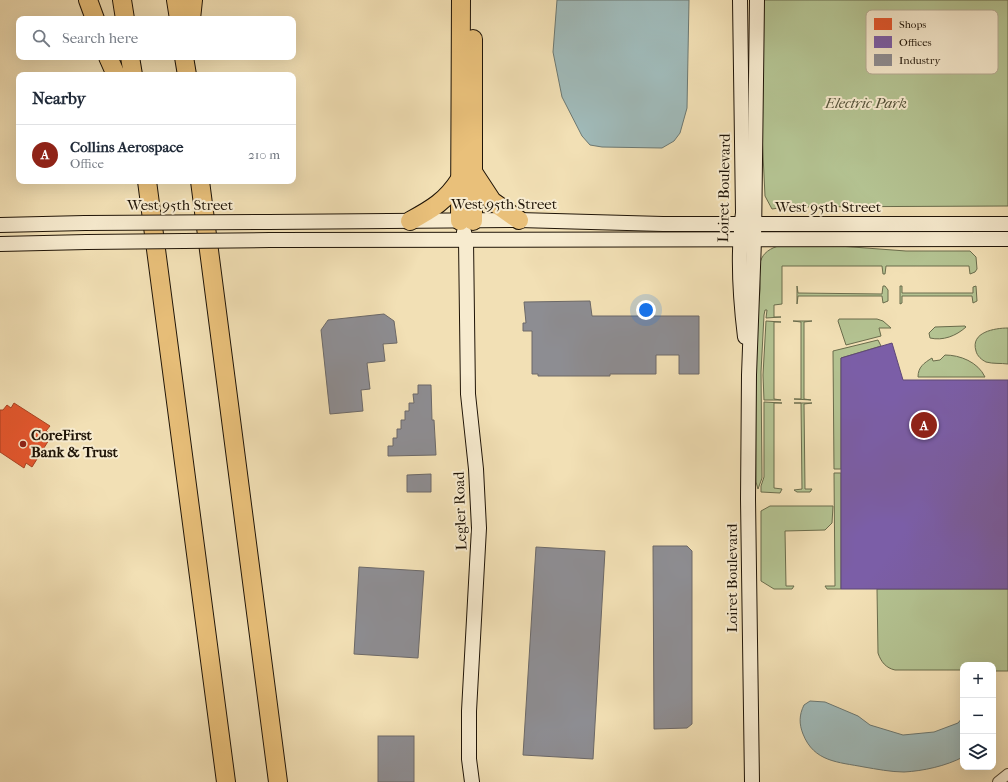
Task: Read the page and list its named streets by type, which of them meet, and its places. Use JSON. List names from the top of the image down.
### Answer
{
  "streets": {
    "main road": ["Loiret Boulevard", "West 95th Street", "Legler Road"]
  },
  "crossings": [
    ["Loiret Boulevard", "West 95th Street"],
    ["West 95th Street", "Legler Road"]
  ],
  "parks": ["Electric Park"],
  "places": ["CoreFirst Bank & Trust"],
  "legend": ["Shops", "Offices", "Industry"],
  "page": {
    "search": "Search here",
    "heading": "Nearby",
    "list": [
      {
        "mark": "A",
        "name": "Collins Aerospace",
        "note": "Office",
        "value": "210 m"
      }
    ],
    "pins": "A",
    "map_buttons": ["+", "−"]
  }
}
